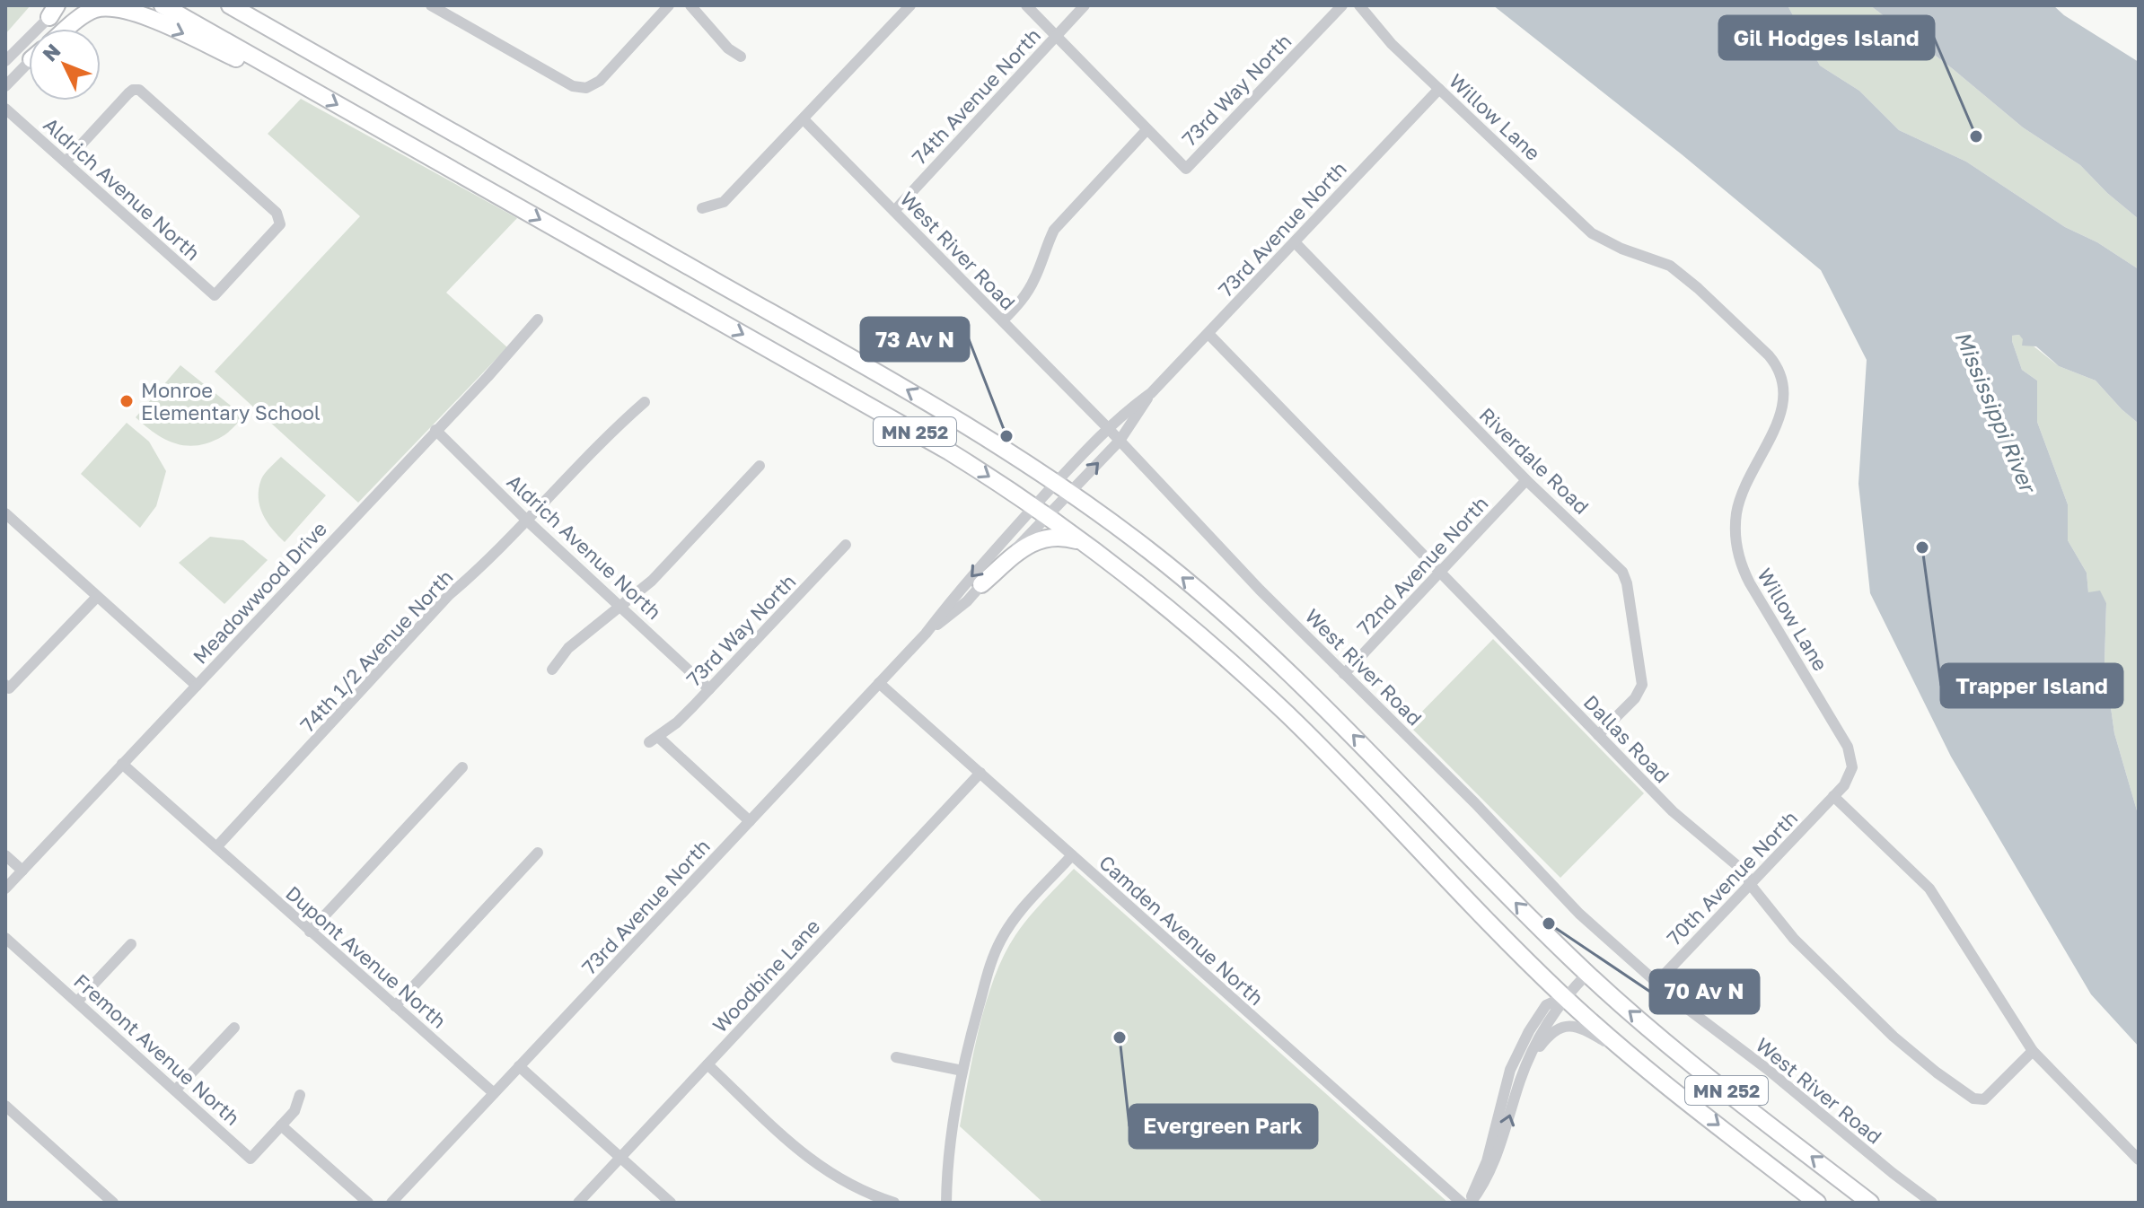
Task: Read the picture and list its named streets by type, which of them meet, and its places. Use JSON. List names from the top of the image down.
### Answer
{
  "streets": {
    "highway": ["MN 252"],
    "street": [
      "73rd Way North",
      "74th Avenue North",
      "Willow Lane",
      "Aldrich Avenue North",
      "73rd Avenue North",
      "West River Road",
      "Riverdale Road",
      "72nd Avenue North",
      "Meadowwood Drive",
      "74th 1/2 Avenue North",
      "Dallas Road",
      "70th Avenue North",
      "Camden Avenue North",
      "Dupont Avenue North",
      "Woodbine Lane",
      "Fremont Avenue North"
    ]
  },
  "crossings": [
    ["73rd Way North", "Aldrich Avenue North"],
    ["73rd Way North", "73rd Avenue North"],
    ["74th Avenue North", "West River Road"],
    ["Willow Lane", "73rd Avenue North"],
    ["Willow Lane", "70th Avenue North"],
    ["Aldrich Avenue North", "Meadowwood Drive"],
    ["Aldrich Avenue North", "74th 1/2 Avenue North"],
    ["73rd Avenue North", "West River Road"],
    ["73rd Avenue North", "MN 252"],
    ["73rd Avenue North", "Riverdale Road"],
    ["73rd Avenue North", "Dallas Road"],
    ["73rd Avenue North", "Camden Avenue North"],
    ["73rd Avenue North", "Dupont Avenue North"],
    ["West River Road", "72nd Avenue North"],
    ["West River Road", "70th Avenue North"],
    ["Riverdale Road", "72nd Avenue North"],
    ["Riverdale Road", "Dallas Road"],
    ["72nd Avenue North", "Dallas Road"],
    ["Meadowwood Drive", "Dupont Avenue North"],
    ["74th 1/2 Avenue North", "Dupont Avenue North"],
    ["Dallas Road", "70th Avenue North"],
    ["Camden Avenue North", "Woodbine Lane"]
  ],
  "water": ["Mississippi River"],
  "places": [
    "Gil Hodges Island",
    "Monroe Elementary School",
    "73 Av N",
    "Trapper Island",
    "70 Av N",
    "Evergreen Park"
  ],
  "north": "top left"
}
